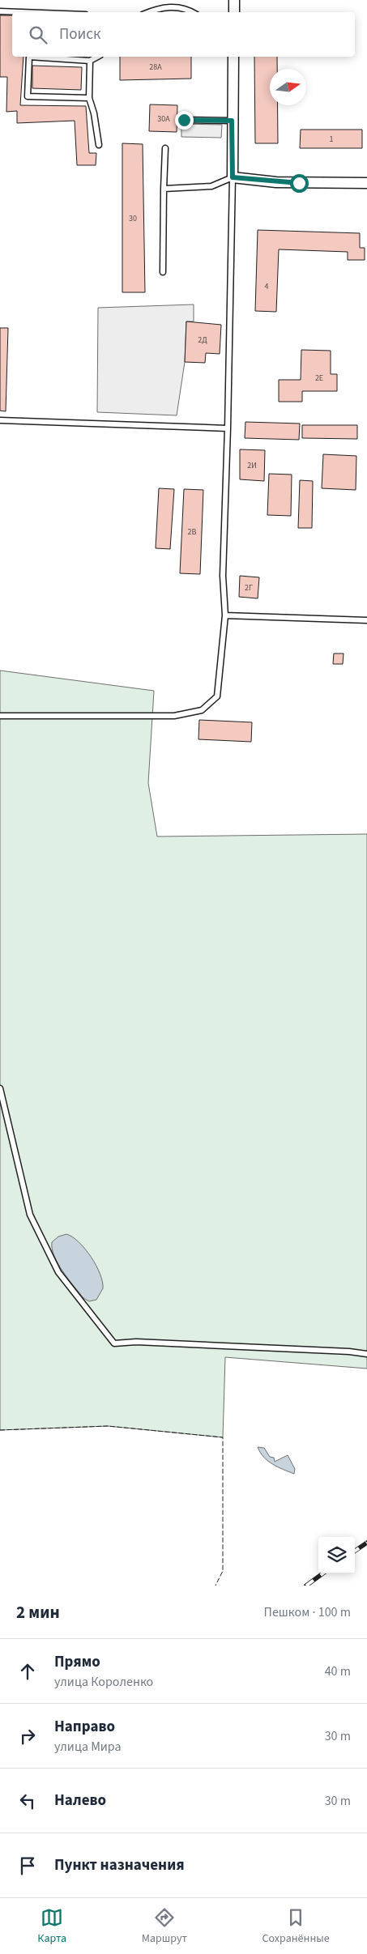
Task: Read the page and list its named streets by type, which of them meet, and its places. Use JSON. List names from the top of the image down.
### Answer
{
  "house_numbers": [
    "28А",
    "30А",
    "1",
    "30",
    "4",
    "2Д",
    "2Е",
    "2И",
    "2В",
    "2Г"
  ],
  "north": "right",
  "page": {
    "search": "Поиск",
    "heading": ["2 мин", "Пешком · 100 m"],
    "list": [
      ["Прямо", "улица Короленко", "40 m"],
      ["Направо", "улица Мира", "30 m"],
      ["Налево", "30 m"],
      "Пункт назначения"
    ],
    "nav": ["Карта", "Маршрут", "Сохранённые"]
  }
}
